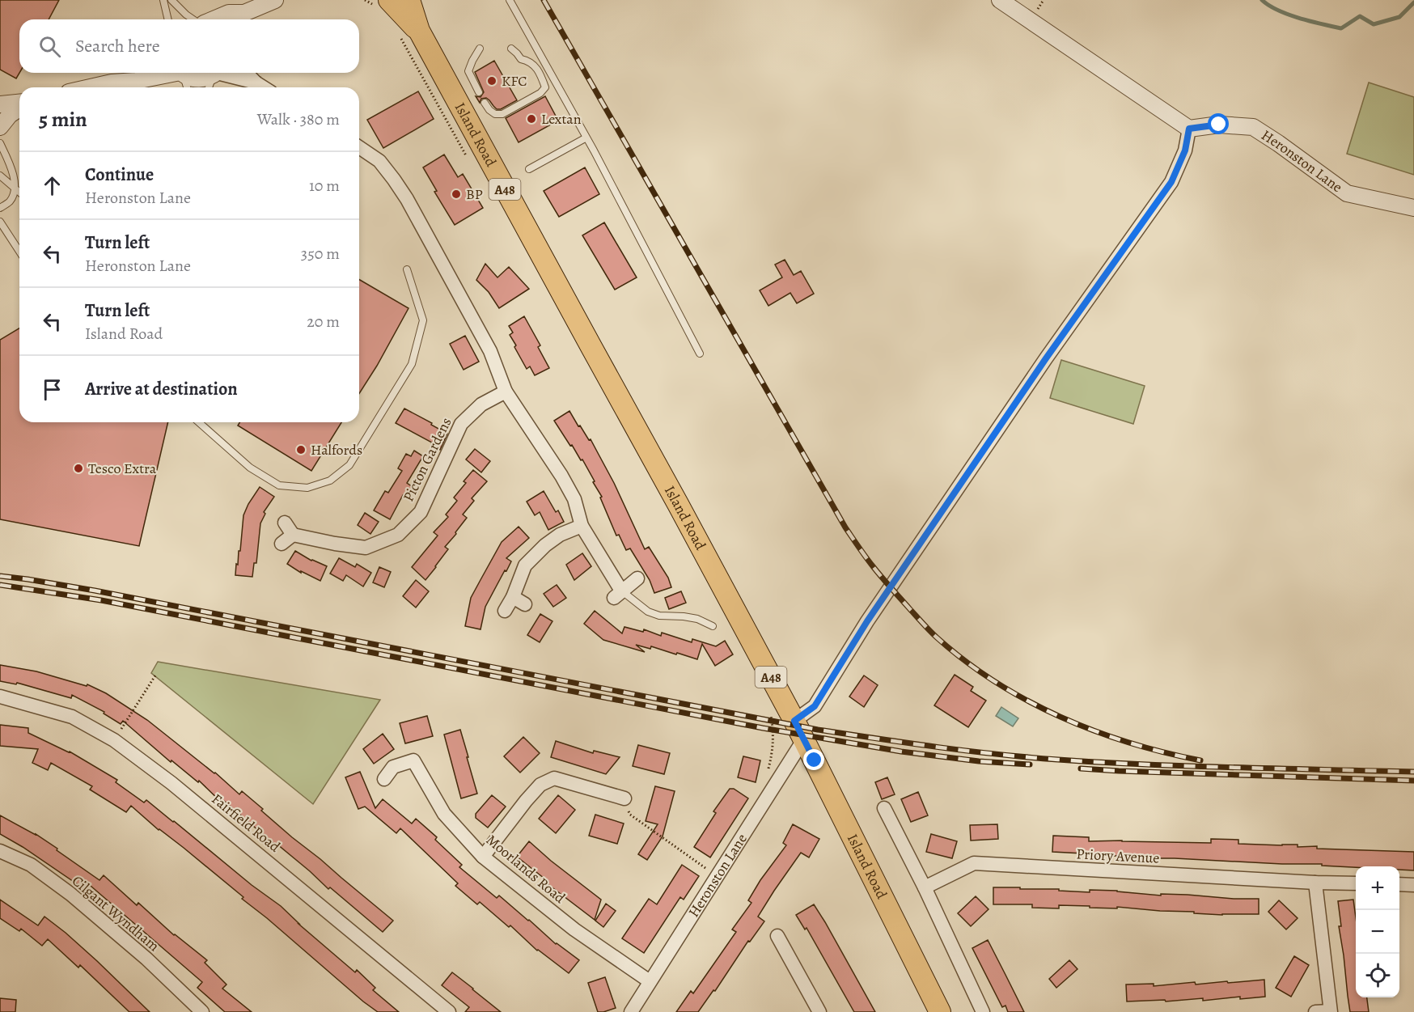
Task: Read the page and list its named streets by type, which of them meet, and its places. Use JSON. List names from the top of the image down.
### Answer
{
  "streets": {
    "main road": ["Island Road", "A48"],
    "street": [
      "Heronston Lane",
      "Picton Gardens",
      "Fairfield Road",
      "Priory Avenue",
      "Moorlands Road",
      "Cilgant Wyndham"
    ]
  },
  "crossings": [
    ["Island Road", "Heronston Lane"],
    ["Island Road", "A48"],
    ["Heronston Lane", "Moorlands Road"]
  ],
  "places": [
    "KFC",
    "Lextan",
    "BP",
    "Halfords",
    "Tesco Extra"
  ],
  "page": {
    "search": "Search here",
    "heading": ["5 min", "Walk · 380 m"],
    "list": [
      ["Continue", "Heronston Lane", "10 m"],
      ["Turn left", "Heronston Lane", "350 m"],
      ["Turn left", "Island Road", "20 m"],
      "Arrive at destination"
    ],
    "map_buttons": ["+", "−"]
  }
}
